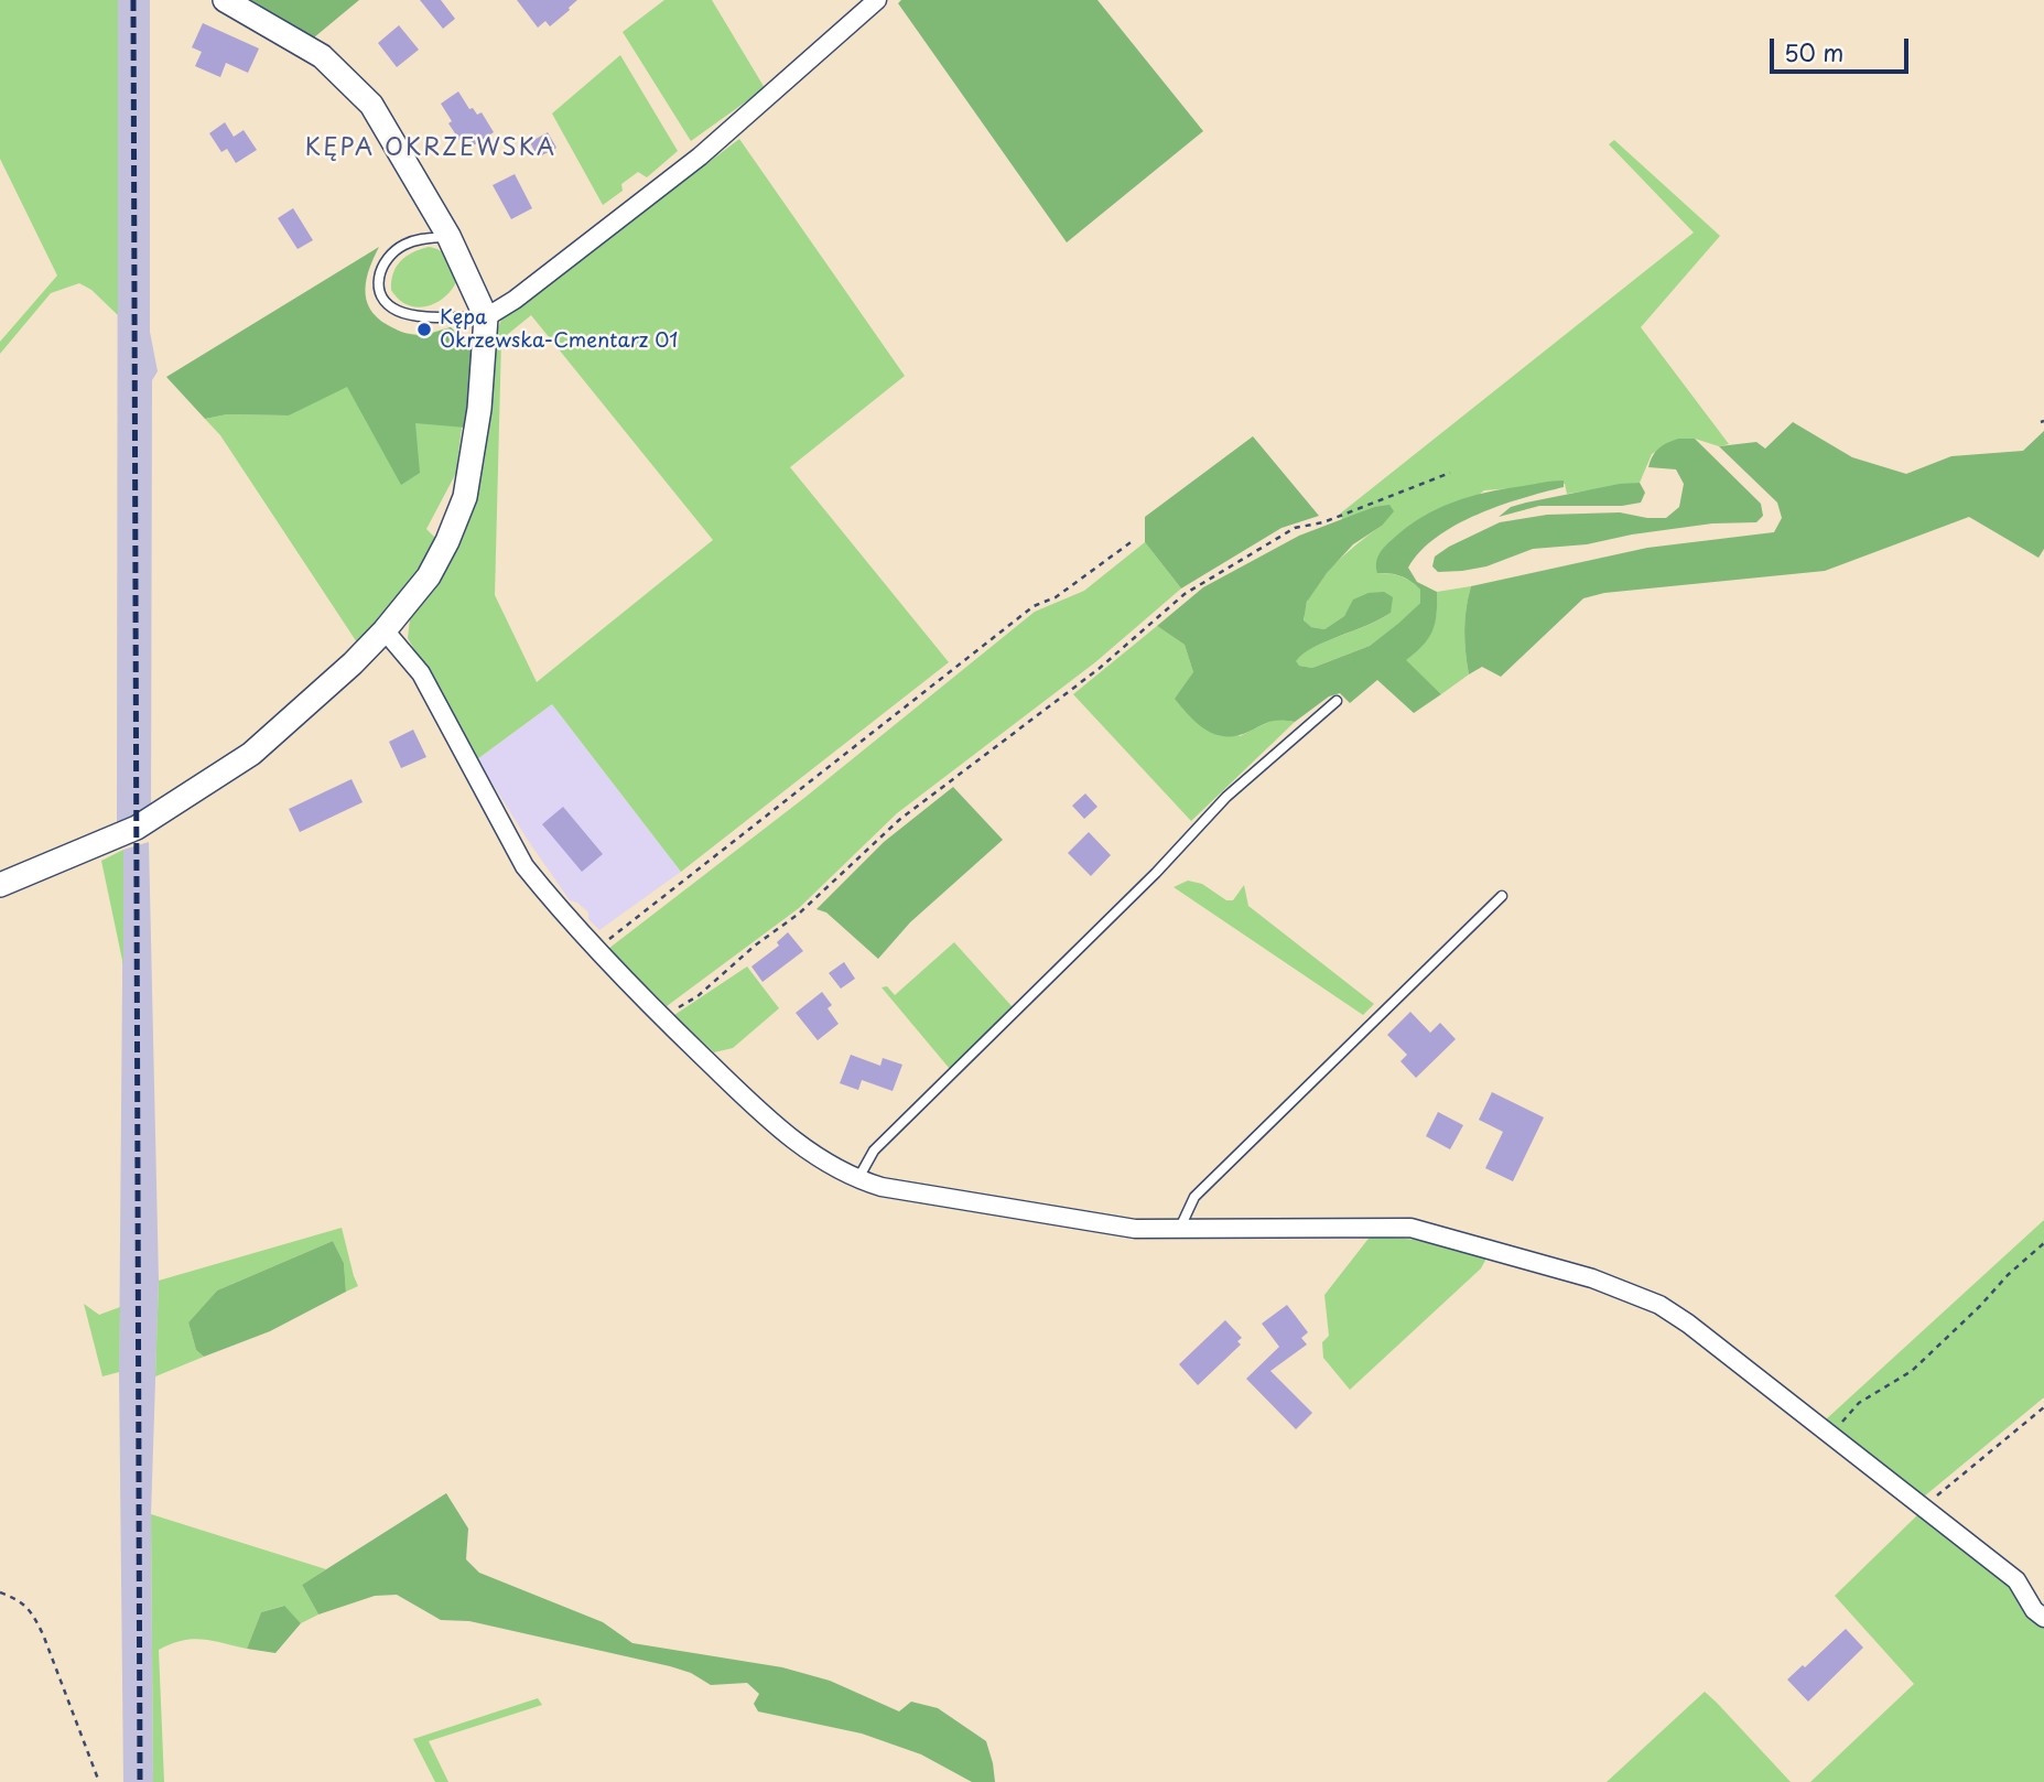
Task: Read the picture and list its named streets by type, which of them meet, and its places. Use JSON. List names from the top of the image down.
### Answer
{
  "districts": ["KĘPA OKRZEWSKA"],
  "places": ["Kępa Okrzewska-Cmentarz 01"],
  "scale_bar": "50 m"
}
